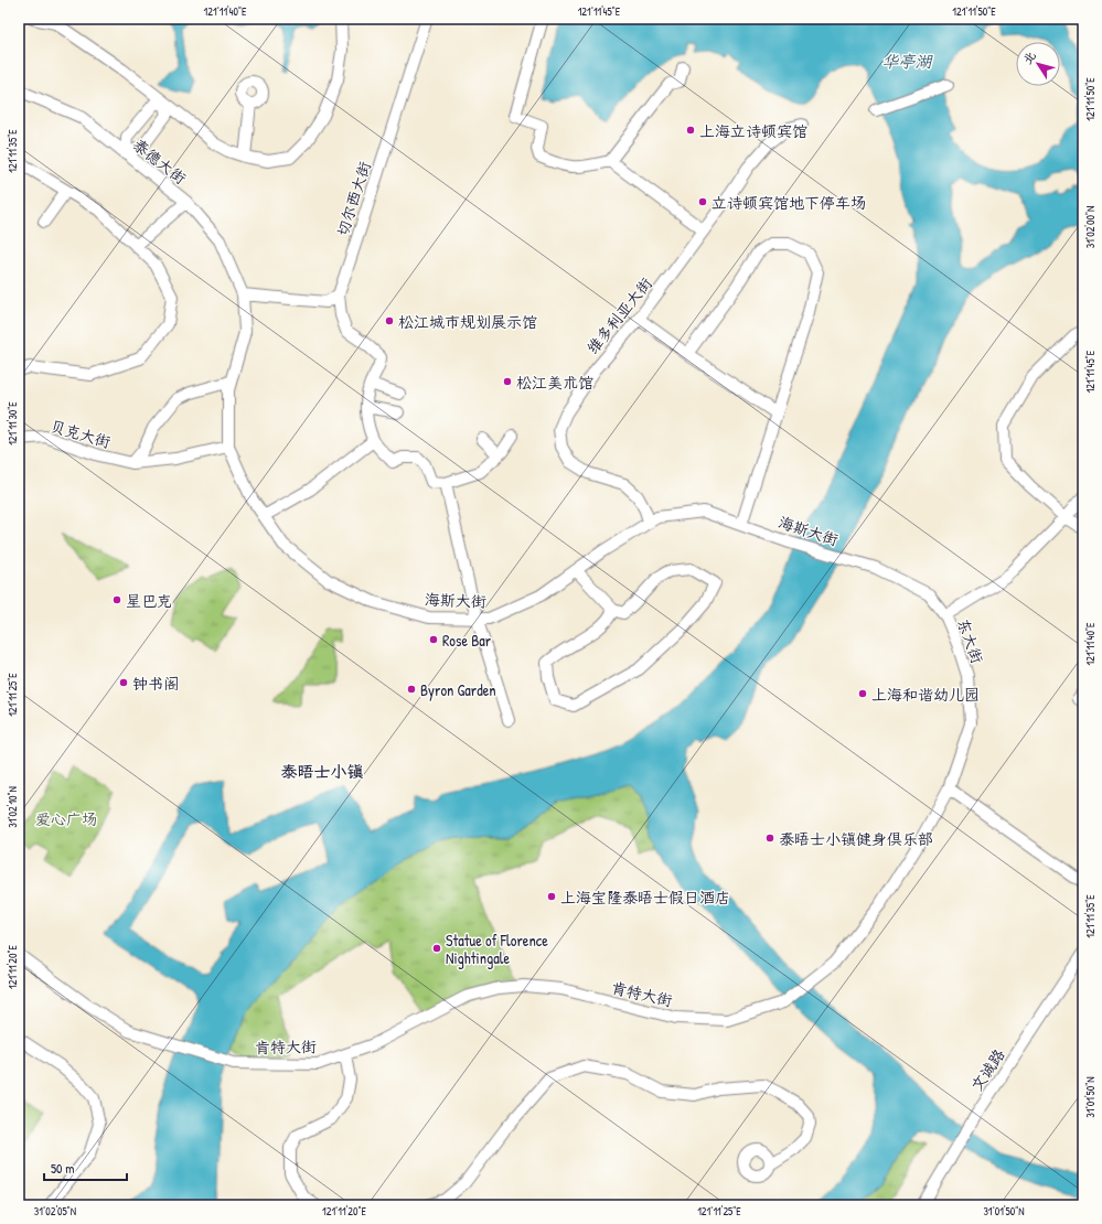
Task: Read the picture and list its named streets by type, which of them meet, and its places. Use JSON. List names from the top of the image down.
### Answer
{
  "streets": {
    "street": [
      "泰德大街",
      "切尔西大街",
      "维多利亚大街",
      "贝克大街",
      "海斯大街",
      "东大街",
      "肯特大街",
      "文诚路"
    ]
  },
  "crossings": [
    ["泰德大街", "海斯大街"],
    ["维多利亚大街", "海斯大街"],
    ["贝克大街", "海斯大街"],
    ["海斯大街", "东大街"],
    ["东大街", "肯特大街"]
  ],
  "districts": ["泰晤士小镇"],
  "water": ["华亭湖"],
  "parks": ["爱心广场"],
  "places": [
    "上海立诗顿宾馆",
    "立诗顿宾馆地下停车场",
    "松江城市规划展示馆",
    "松江美术馆",
    "星巴克",
    "Rose Bar",
    "钟书阁",
    "Byron Garden",
    "上海和谐幼儿园",
    "泰晤士小镇健身俱乐部",
    "上海宝隆泰晤士假日酒店",
    "Statue of Florence Nightingale"
  ],
  "scale_bar": "50 m",
  "north": "top left",
  "coordinates": [
    "121°11'40\"E",
    "121°11'45\"E",
    "121°11'50\"E",
    "121°11'35\"E",
    "31°02'00\"N",
    "121°11'30\"E",
    "121°11'25\"E",
    "31°02'10\"N",
    "121°11'20\"E",
    "31°01'50\"N",
    "31°02'05\"N"
  ]
}
